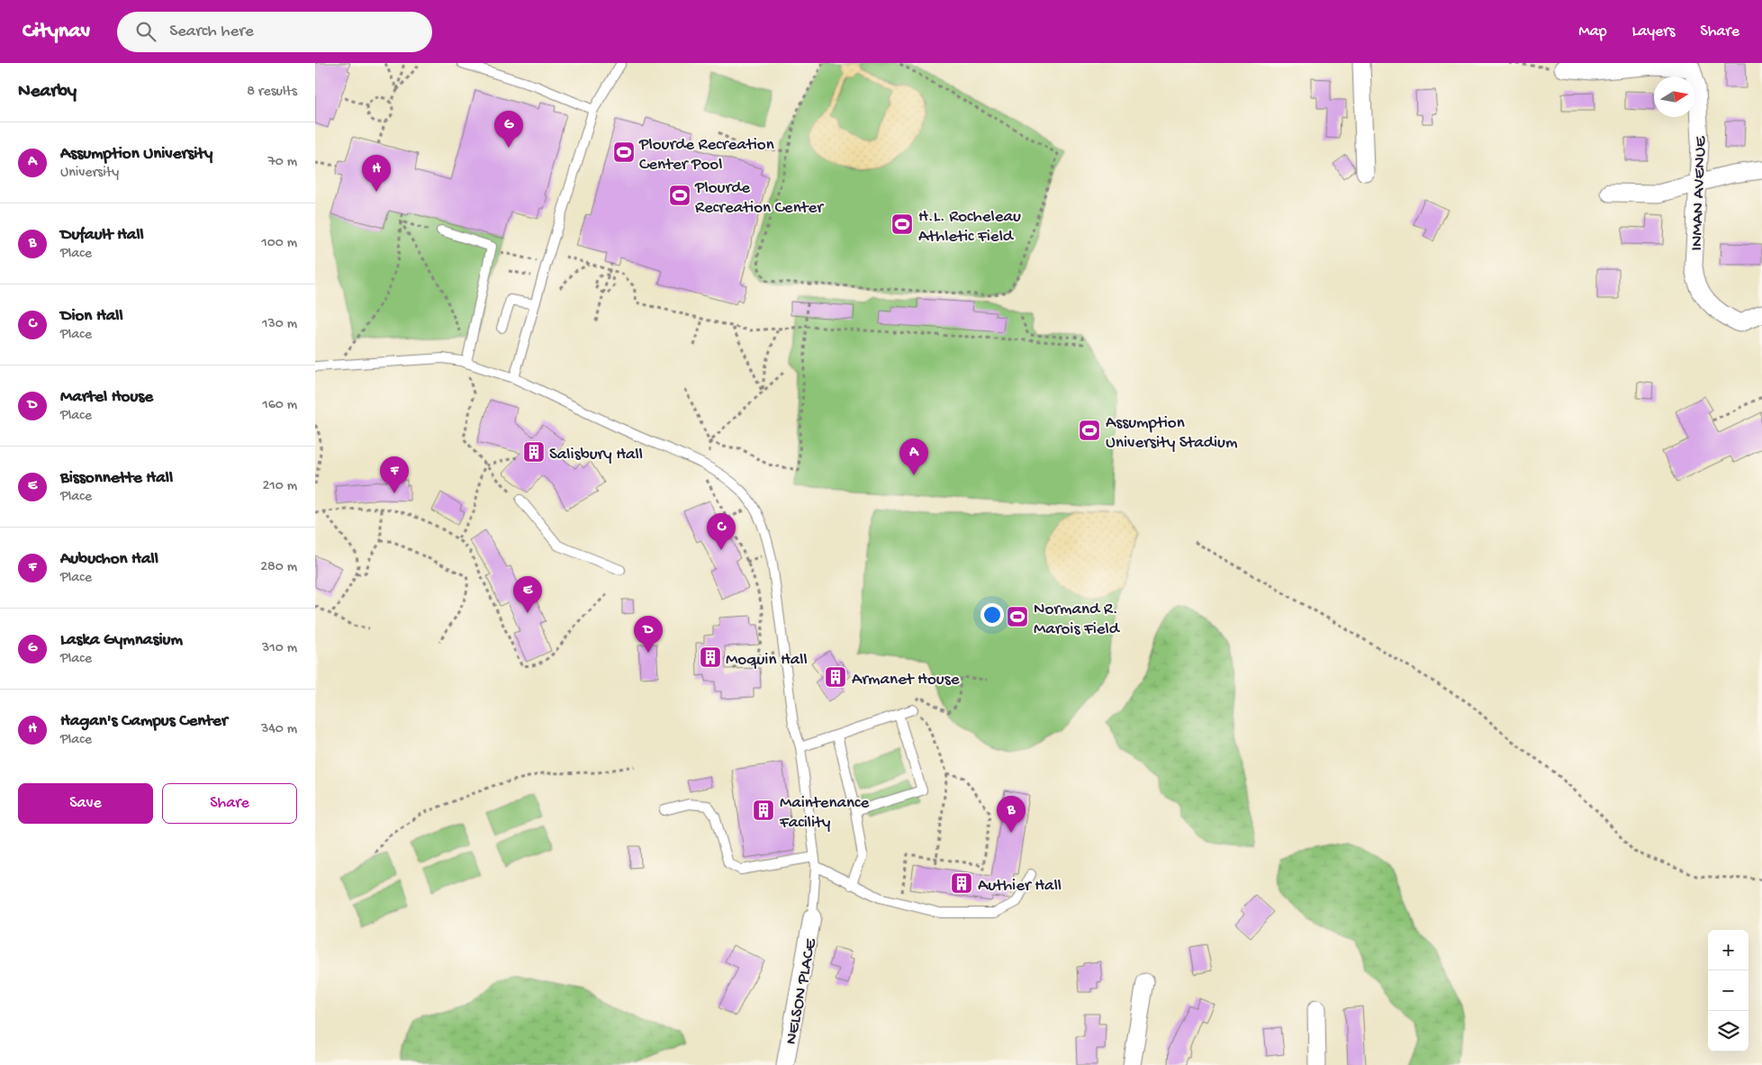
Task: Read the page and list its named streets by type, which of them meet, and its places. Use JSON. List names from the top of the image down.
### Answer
{
  "streets": {
    "street": ["INMAN AVENUE", "NELSON PLACE"]
  },
  "places": {
    "sports": [
      "Plourde Recreation Center Pool",
      "Plourde Recreation Center",
      "H.L. Rocheleau Athletic Field",
      "Assumption University Stadium",
      "Normand R. Marois Field"
    ],
    "building": [
      "Salisbury Hall",
      "Moquin Hall",
      "Armanet House",
      "Maintenance Facility",
      "Authier Hall"
    ]
  },
  "north": "right",
  "page": {
    "header": "Citynav",
    "search": "Search here",
    "nav": ["Map", "Layers", "Share"],
    "heading": ["Nearby", "8 results"],
    "pins": [
      "G",
      "H",
      "A",
      "F",
      "C",
      "E",
      "D",
      "B"
    ],
    "list": [
      {
        "mark": "A",
        "name": "Assumption University",
        "note": "University",
        "value": "70 m"
      },
      {
        "mark": "B",
        "name": "Dufault Hall",
        "note": "Place",
        "value": "100 m"
      },
      {
        "mark": "C",
        "name": "Dion Hall",
        "note": "Place",
        "value": "130 m"
      },
      {
        "mark": "D",
        "name": "Martel House",
        "note": "Place",
        "value": "160 m"
      },
      {
        "mark": "E",
        "name": "Bissonnette Hall",
        "note": "Place",
        "value": "210 m"
      },
      {
        "mark": "F",
        "name": "Aubuchon Hall",
        "note": "Place",
        "value": "280 m"
      },
      {
        "mark": "G",
        "name": "Laska Gymnasium",
        "note": "Place",
        "value": "310 m"
      },
      {
        "mark": "H",
        "name": "Hagan's Campus Center",
        "note": "Place",
        "value": "340 m"
      }
    ],
    "buttons": ["Save", "Share"],
    "map_buttons": ["+", "−"]
  }
}
